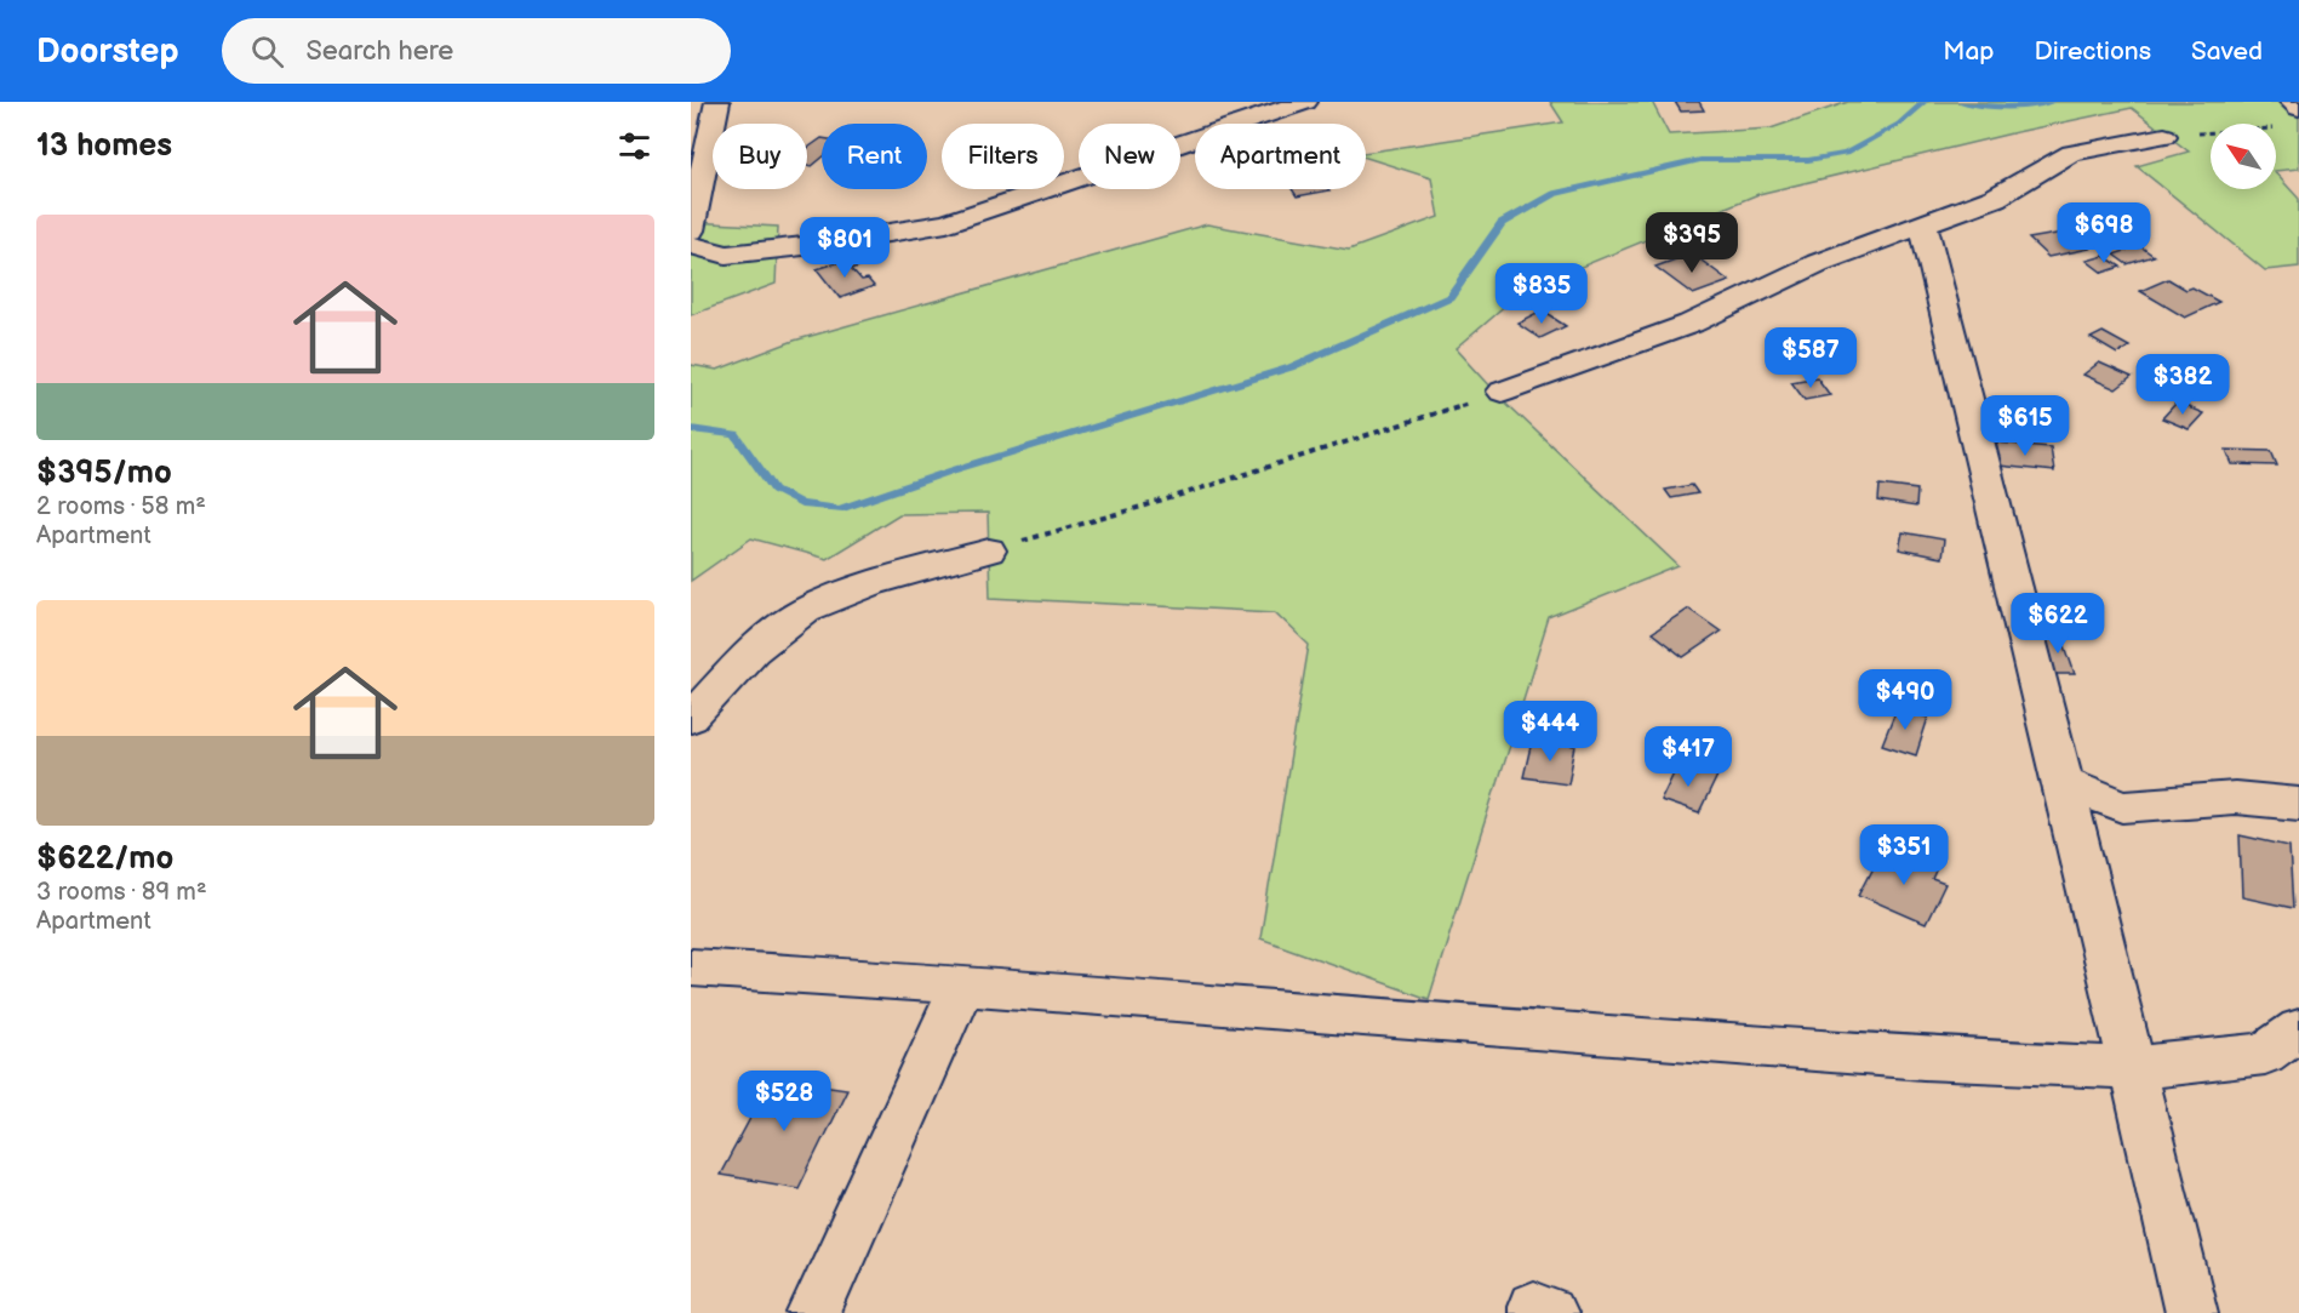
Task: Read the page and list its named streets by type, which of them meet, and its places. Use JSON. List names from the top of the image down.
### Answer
{
  "north": "top left",
  "page": {
    "header": "Doorstep",
    "search": "Search here",
    "nav": ["Map", "Directions", "Saved"],
    "heading": "13 homes",
    "chip": [
      "Buy",
      "Rent",
      "Filters",
      "New",
      "Apartment"
    ],
    "list": [
      {
        "name": "$395/mo",
        "note": "2 rooms · 58 m² · Apartment"
      },
      {
        "name": "$622/mo",
        "note": "3 rooms · 89 m² · Apartment"
      }
    ],
    "price": [
      "$698",
      "$395",
      "$801",
      "$835",
      "$587",
      "$382",
      "$615",
      "$622",
      "$490",
      "$444",
      "$417",
      "$351",
      "$528"
    ]
  }
}
